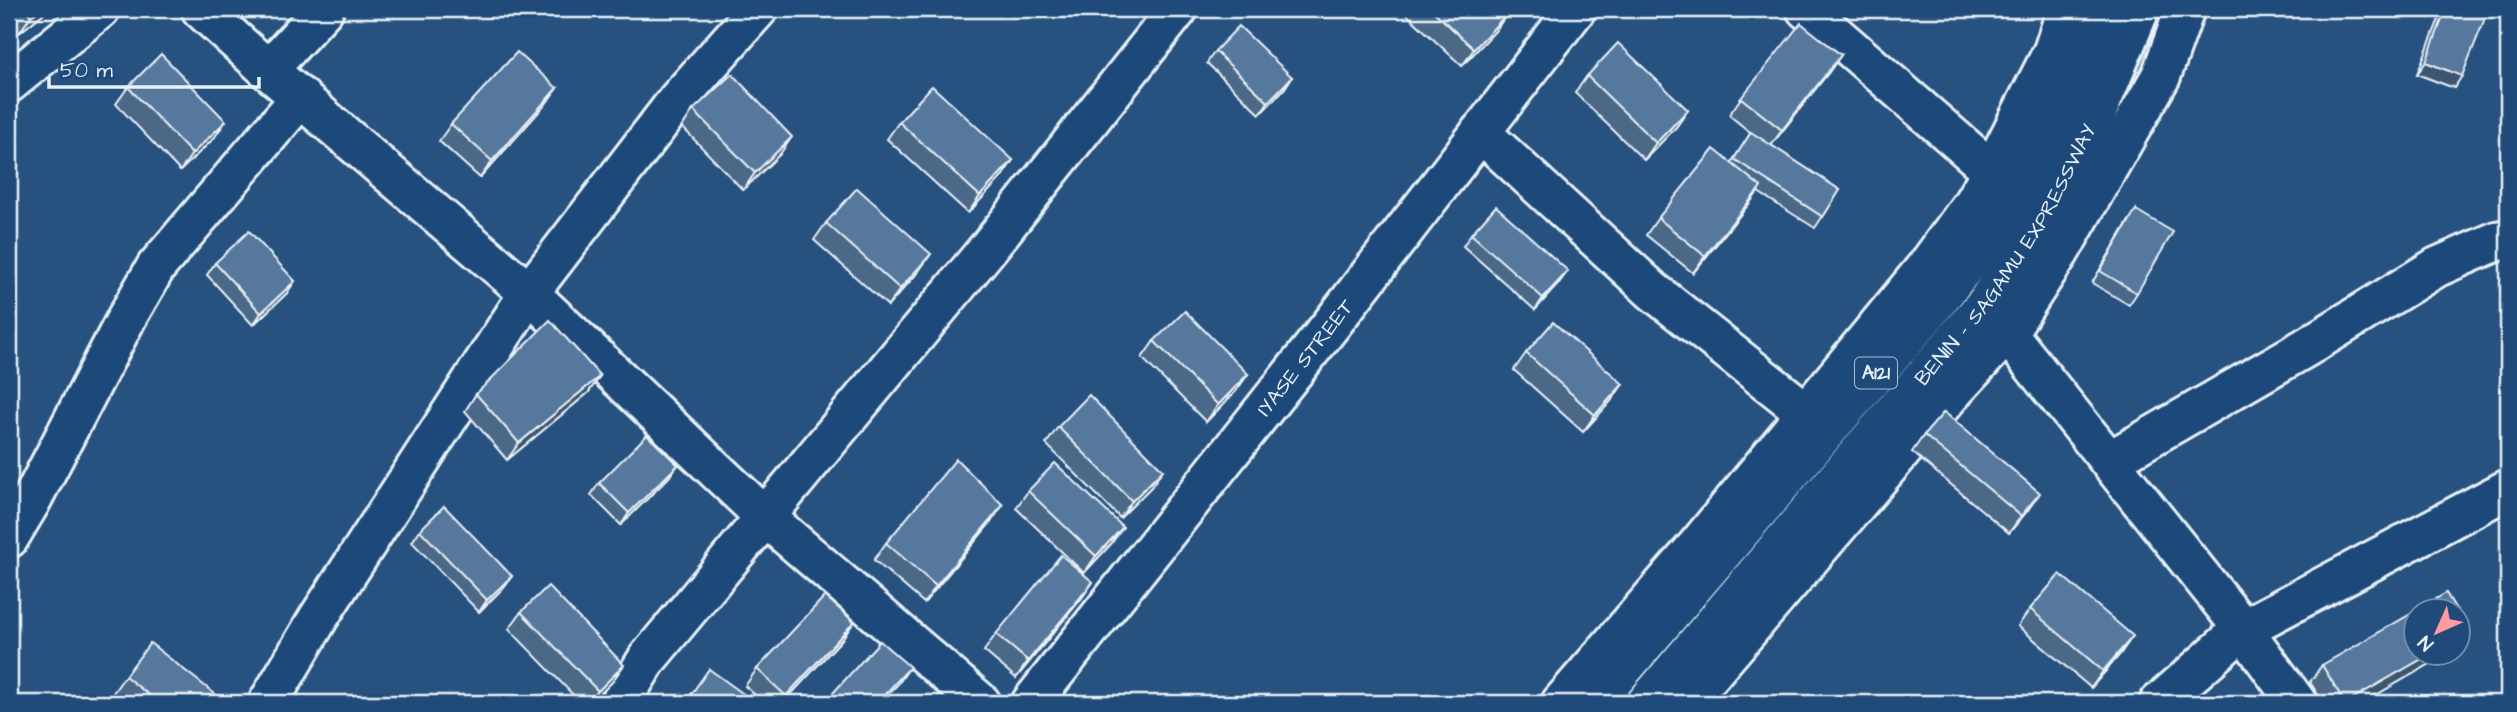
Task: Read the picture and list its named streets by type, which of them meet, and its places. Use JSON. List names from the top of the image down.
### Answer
{
  "streets": {
    "main road": ["BENIN - SAGAMU EXPRESSWAY", "IYASE STREET", "A121"]
  },
  "scale_bar": "50 m",
  "north": "bottom left"
}
